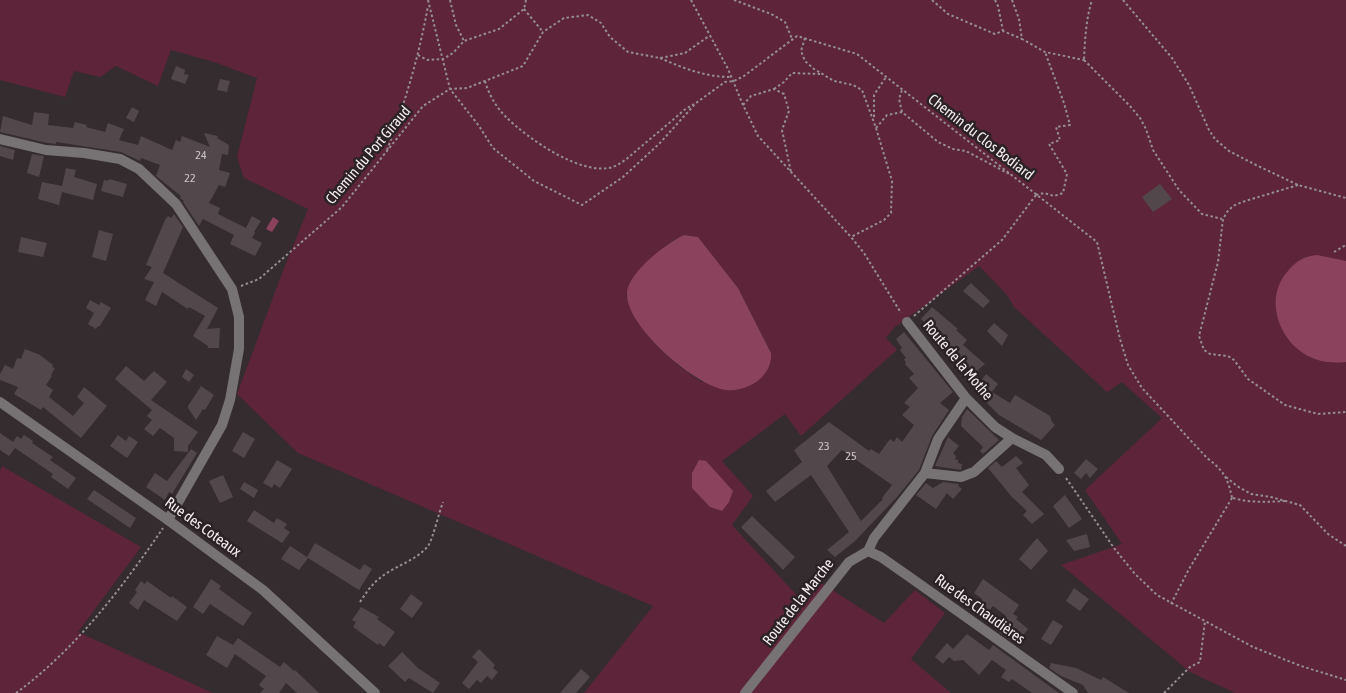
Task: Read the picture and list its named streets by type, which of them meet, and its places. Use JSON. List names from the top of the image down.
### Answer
{
  "streets": {
    "street": [
      "Route de la Mothe",
      "Rue des Coteaux",
      "Route de la Marche",
      "Rue des Chaudières"
    ],
    "path": ["Chemin du Clos Bodiard", "Chemin du Port Giraud"]
  },
  "crossings": [
    ["Chemin du Clos Bodiard", "Route de la Mothe"],
    ["Route de la Mothe", "Route de la Marche"],
    ["Route de la Marche", "Rue des Chaudières"]
  ],
  "house_numbers": [
    "24",
    "22",
    "23",
    "25"
  ]
}
